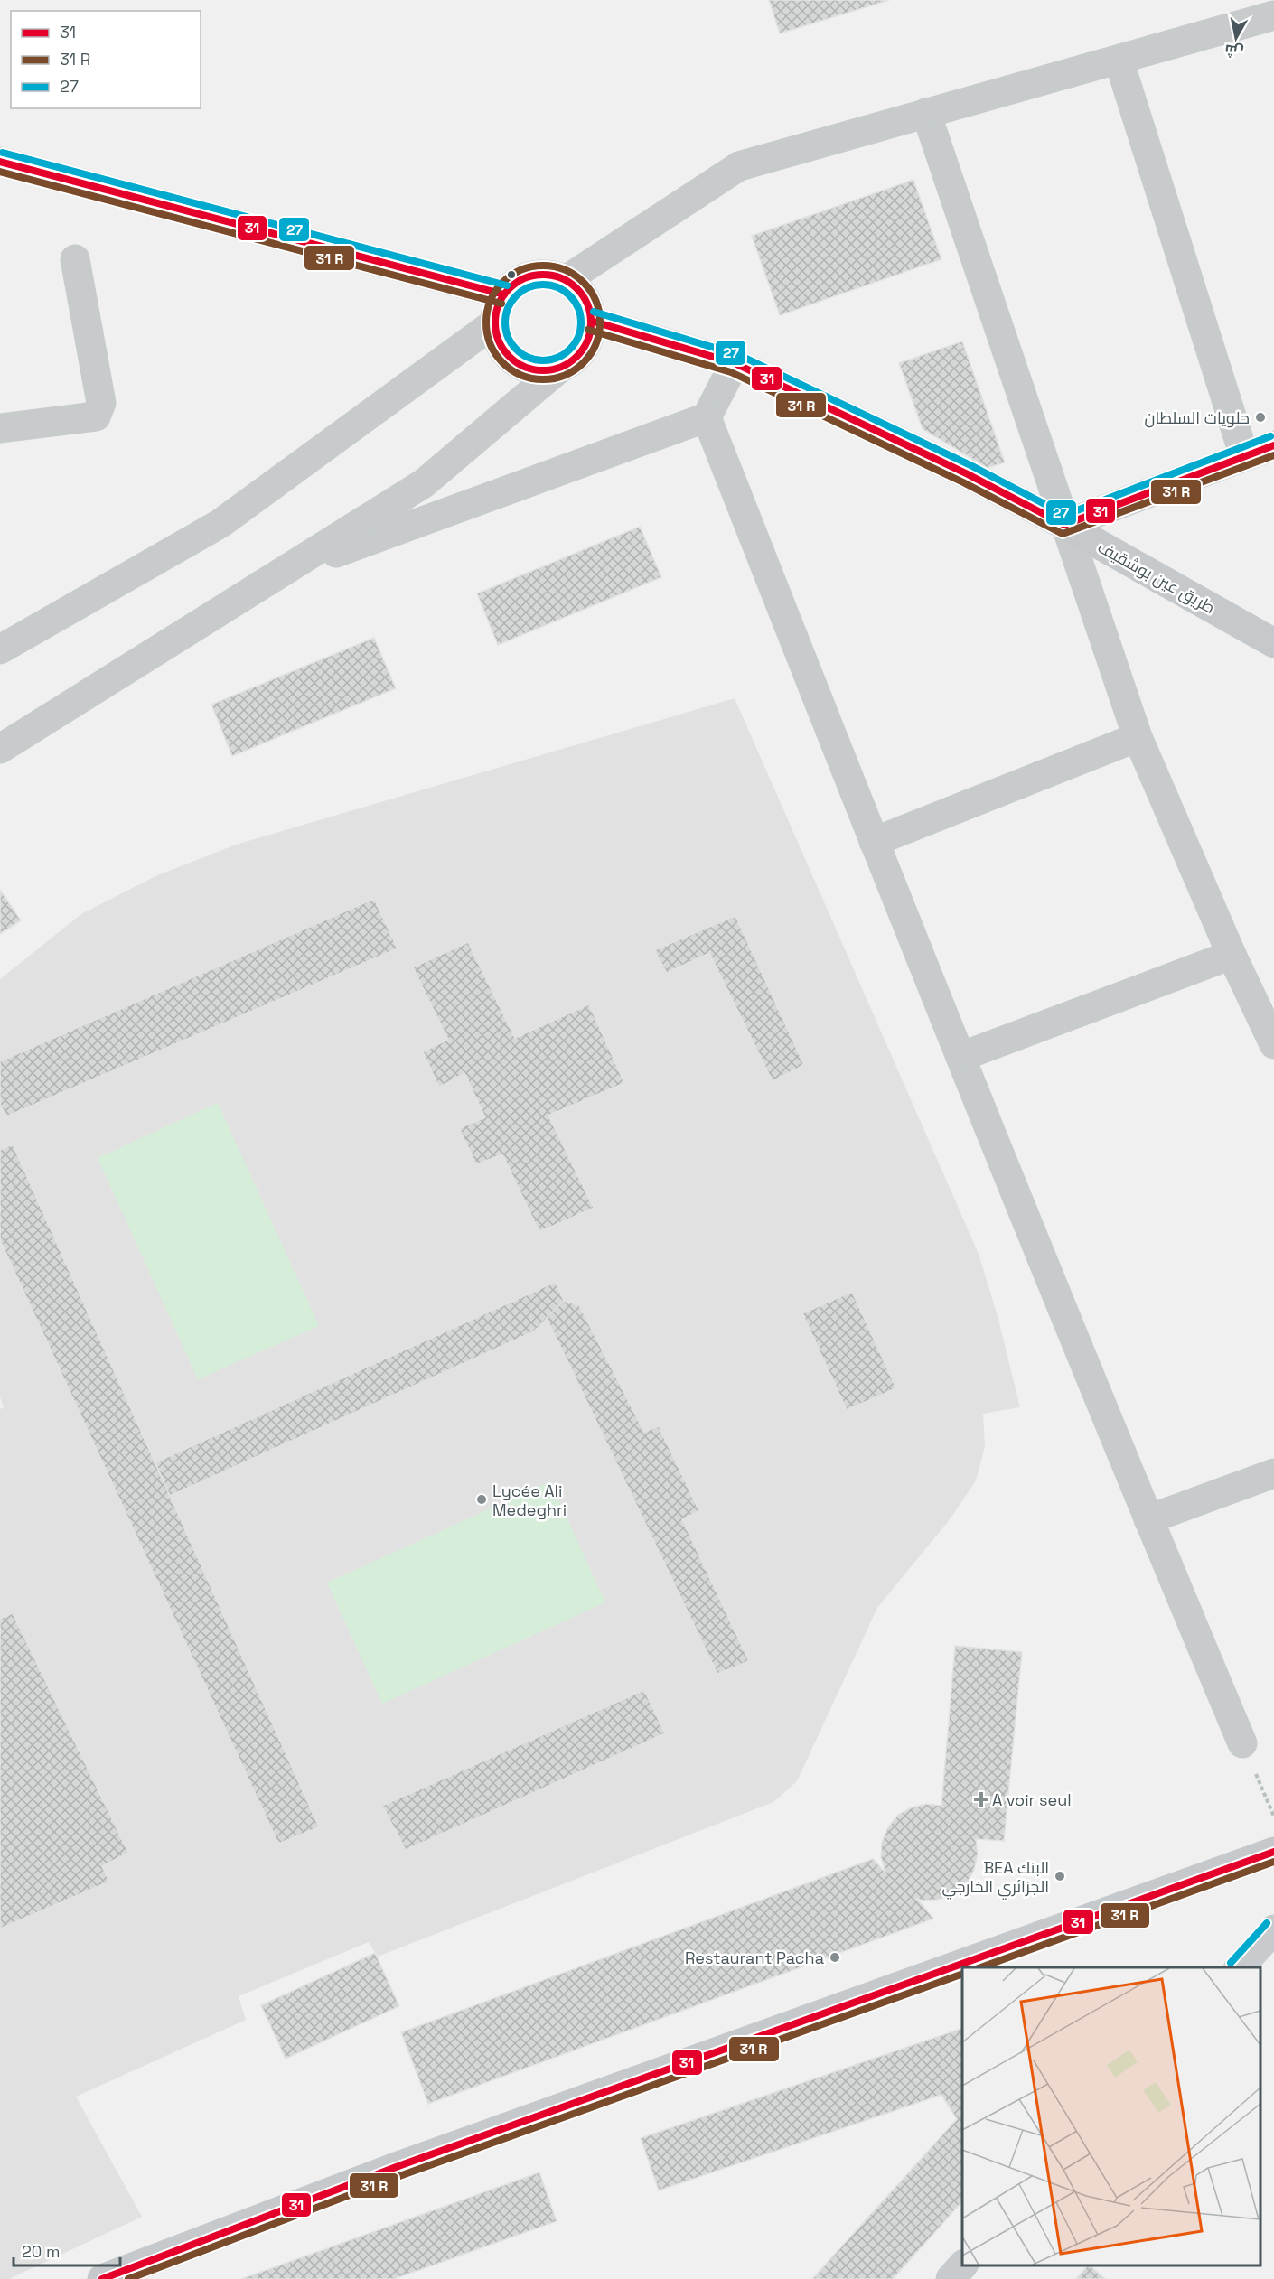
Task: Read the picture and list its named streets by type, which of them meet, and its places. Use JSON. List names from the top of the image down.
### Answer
{
  "streets": {
    "main road": ["طريق عين بوشقيف"]
  },
  "places": {
    "other": [
      "حلويات السلطان",
      "Lycée Ali Medeghri",
      "BEA البنك الجزائري الخارجي",
      "Restaurant Pacha"
    ],
    "health": ["A voir seul"]
  },
  "lines": ["transit line 27", "transit line 31"],
  "legend": ["31", "31 R", "27"],
  "scale_bar": "20 m",
  "north": "bottom"
}
